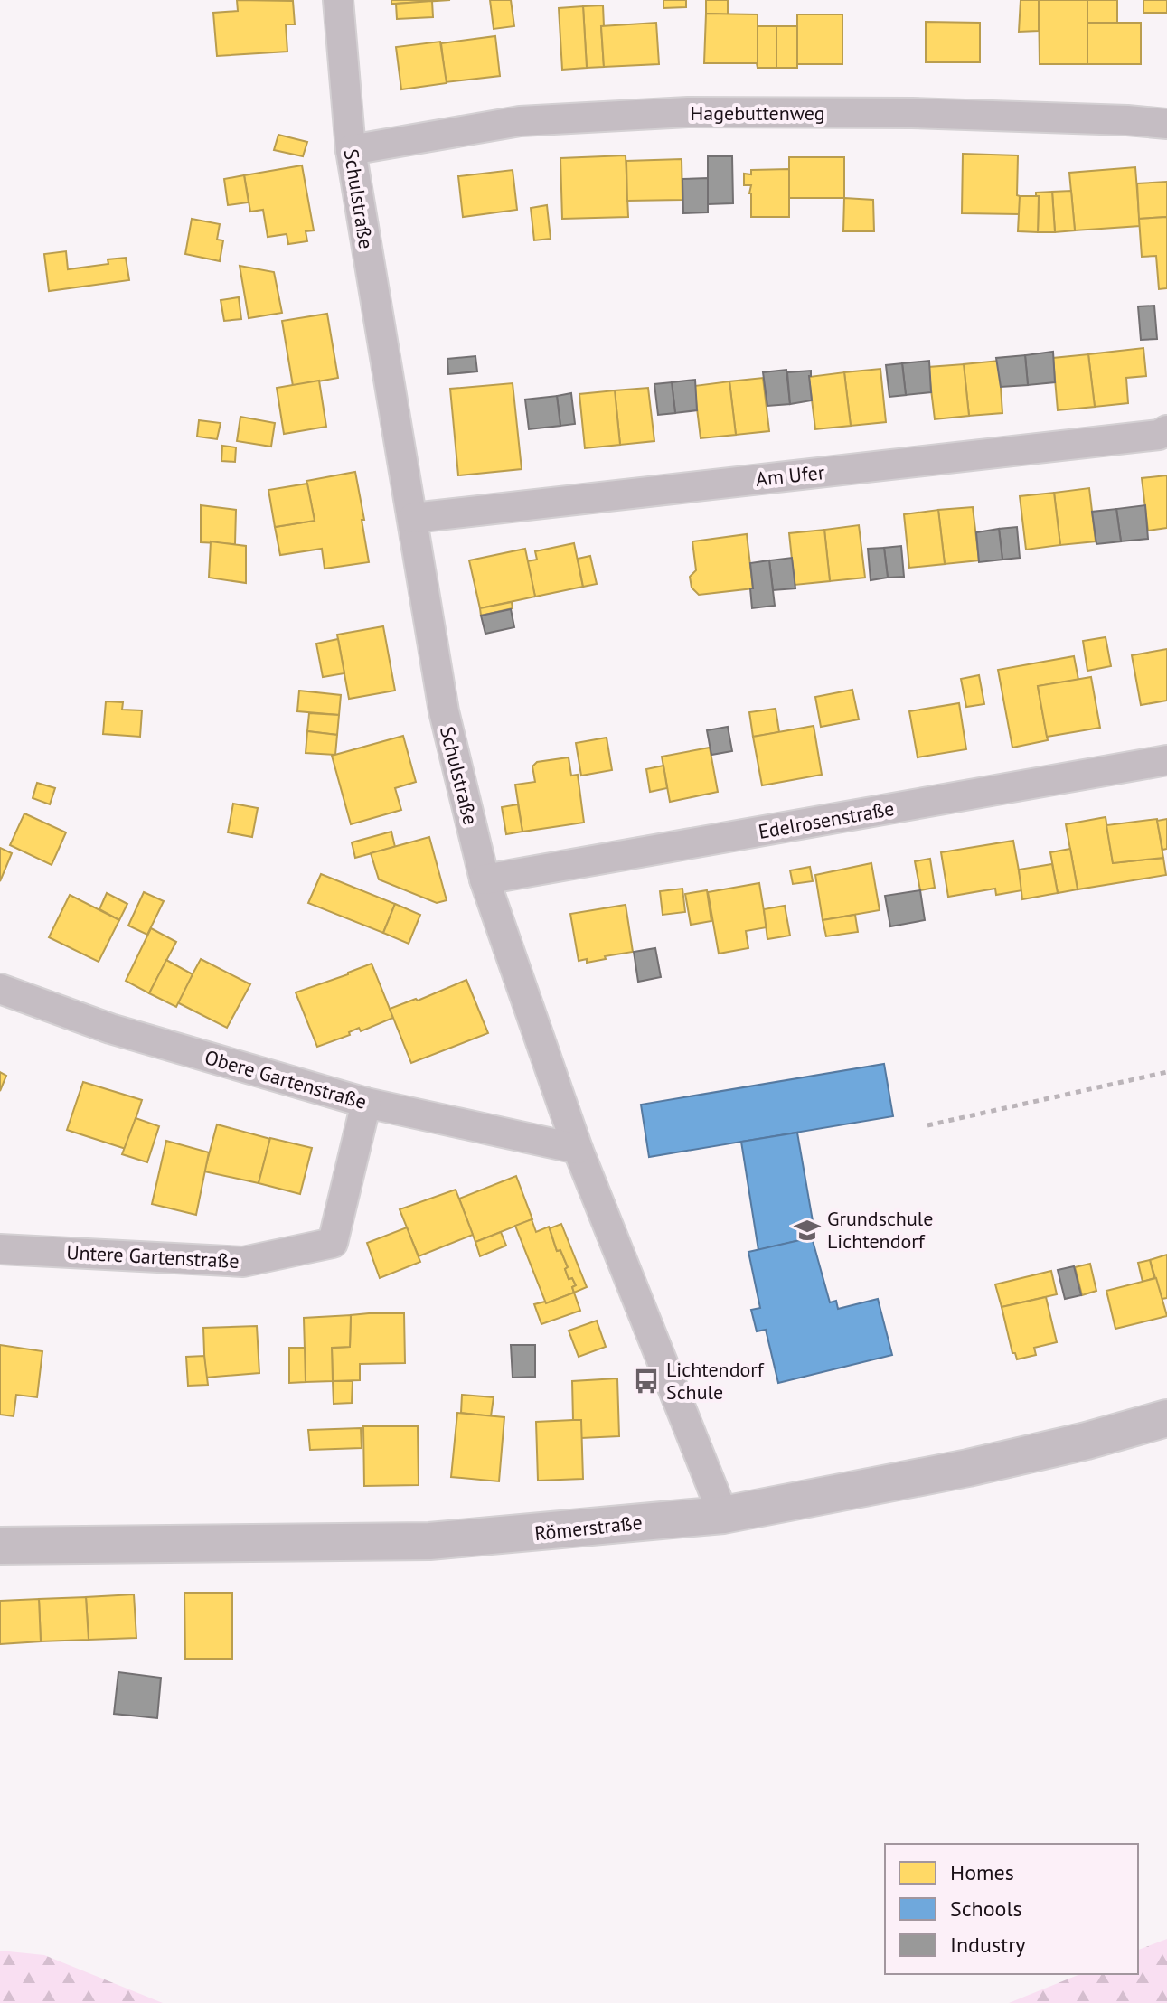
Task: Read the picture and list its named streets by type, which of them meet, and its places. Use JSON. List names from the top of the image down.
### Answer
{
  "streets": {
    "street": [
      "Hagebuttenweg",
      "Schulstraße",
      "Am Ufer",
      "Edelrosenstraße",
      "Obere Gartenstraße",
      "Untere Gartenstraße",
      "Römerstraße"
    ]
  },
  "crossings": [
    ["Hagebuttenweg", "Schulstraße"],
    ["Schulstraße", "Am Ufer"],
    ["Schulstraße", "Edelrosenstraße"],
    ["Schulstraße", "Obere Gartenstraße"],
    ["Schulstraße", "Römerstraße"],
    ["Obere Gartenstraße", "Untere Gartenstraße"]
  ],
  "places": {
    "school or university": ["Grundschule Lichtendorf"],
    "bus stop": ["Lichtendorf Schule"]
  },
  "legend": ["Homes", "Schools", "Industry"]
}
